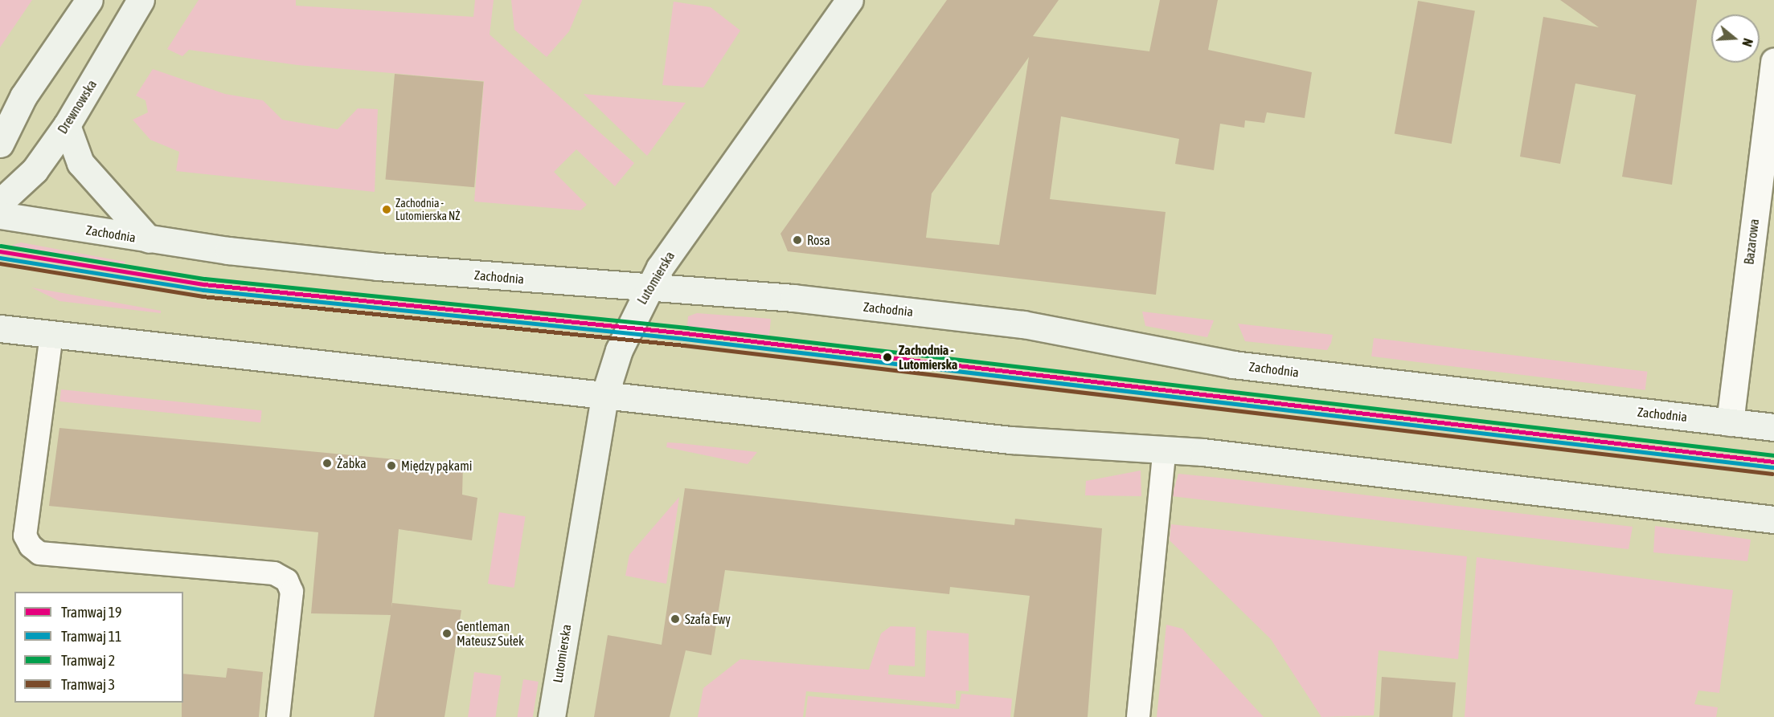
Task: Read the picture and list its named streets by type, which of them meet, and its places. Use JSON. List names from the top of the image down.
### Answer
{
  "streets": {
    "main road": ["Drewnowska", "Zachodnia", "Lutomierska"],
    "street": ["Bazarowa"]
  },
  "crossings": [
    ["Zachodnia", "Bazarowa"],
    ["Zachodnia", "Lutomierska"]
  ],
  "places": [
    "Zachodnia - Lutomierska NŻ",
    "Rosa",
    "Zachodnia - Lutomierska",
    "Żabka",
    "Między pąkami",
    "Szafa Ewy",
    "Gentleman Mateusz Sułek"
  ],
  "lines": [
    "tram line 2",
    "tram line 19",
    "tram line 11",
    "tram line 3"
  ],
  "legend": [
    "Tramwaj 19",
    "Tramwaj 11",
    "Tramwaj 2",
    "Tramwaj 3"
  ],
  "north": "right"
}
